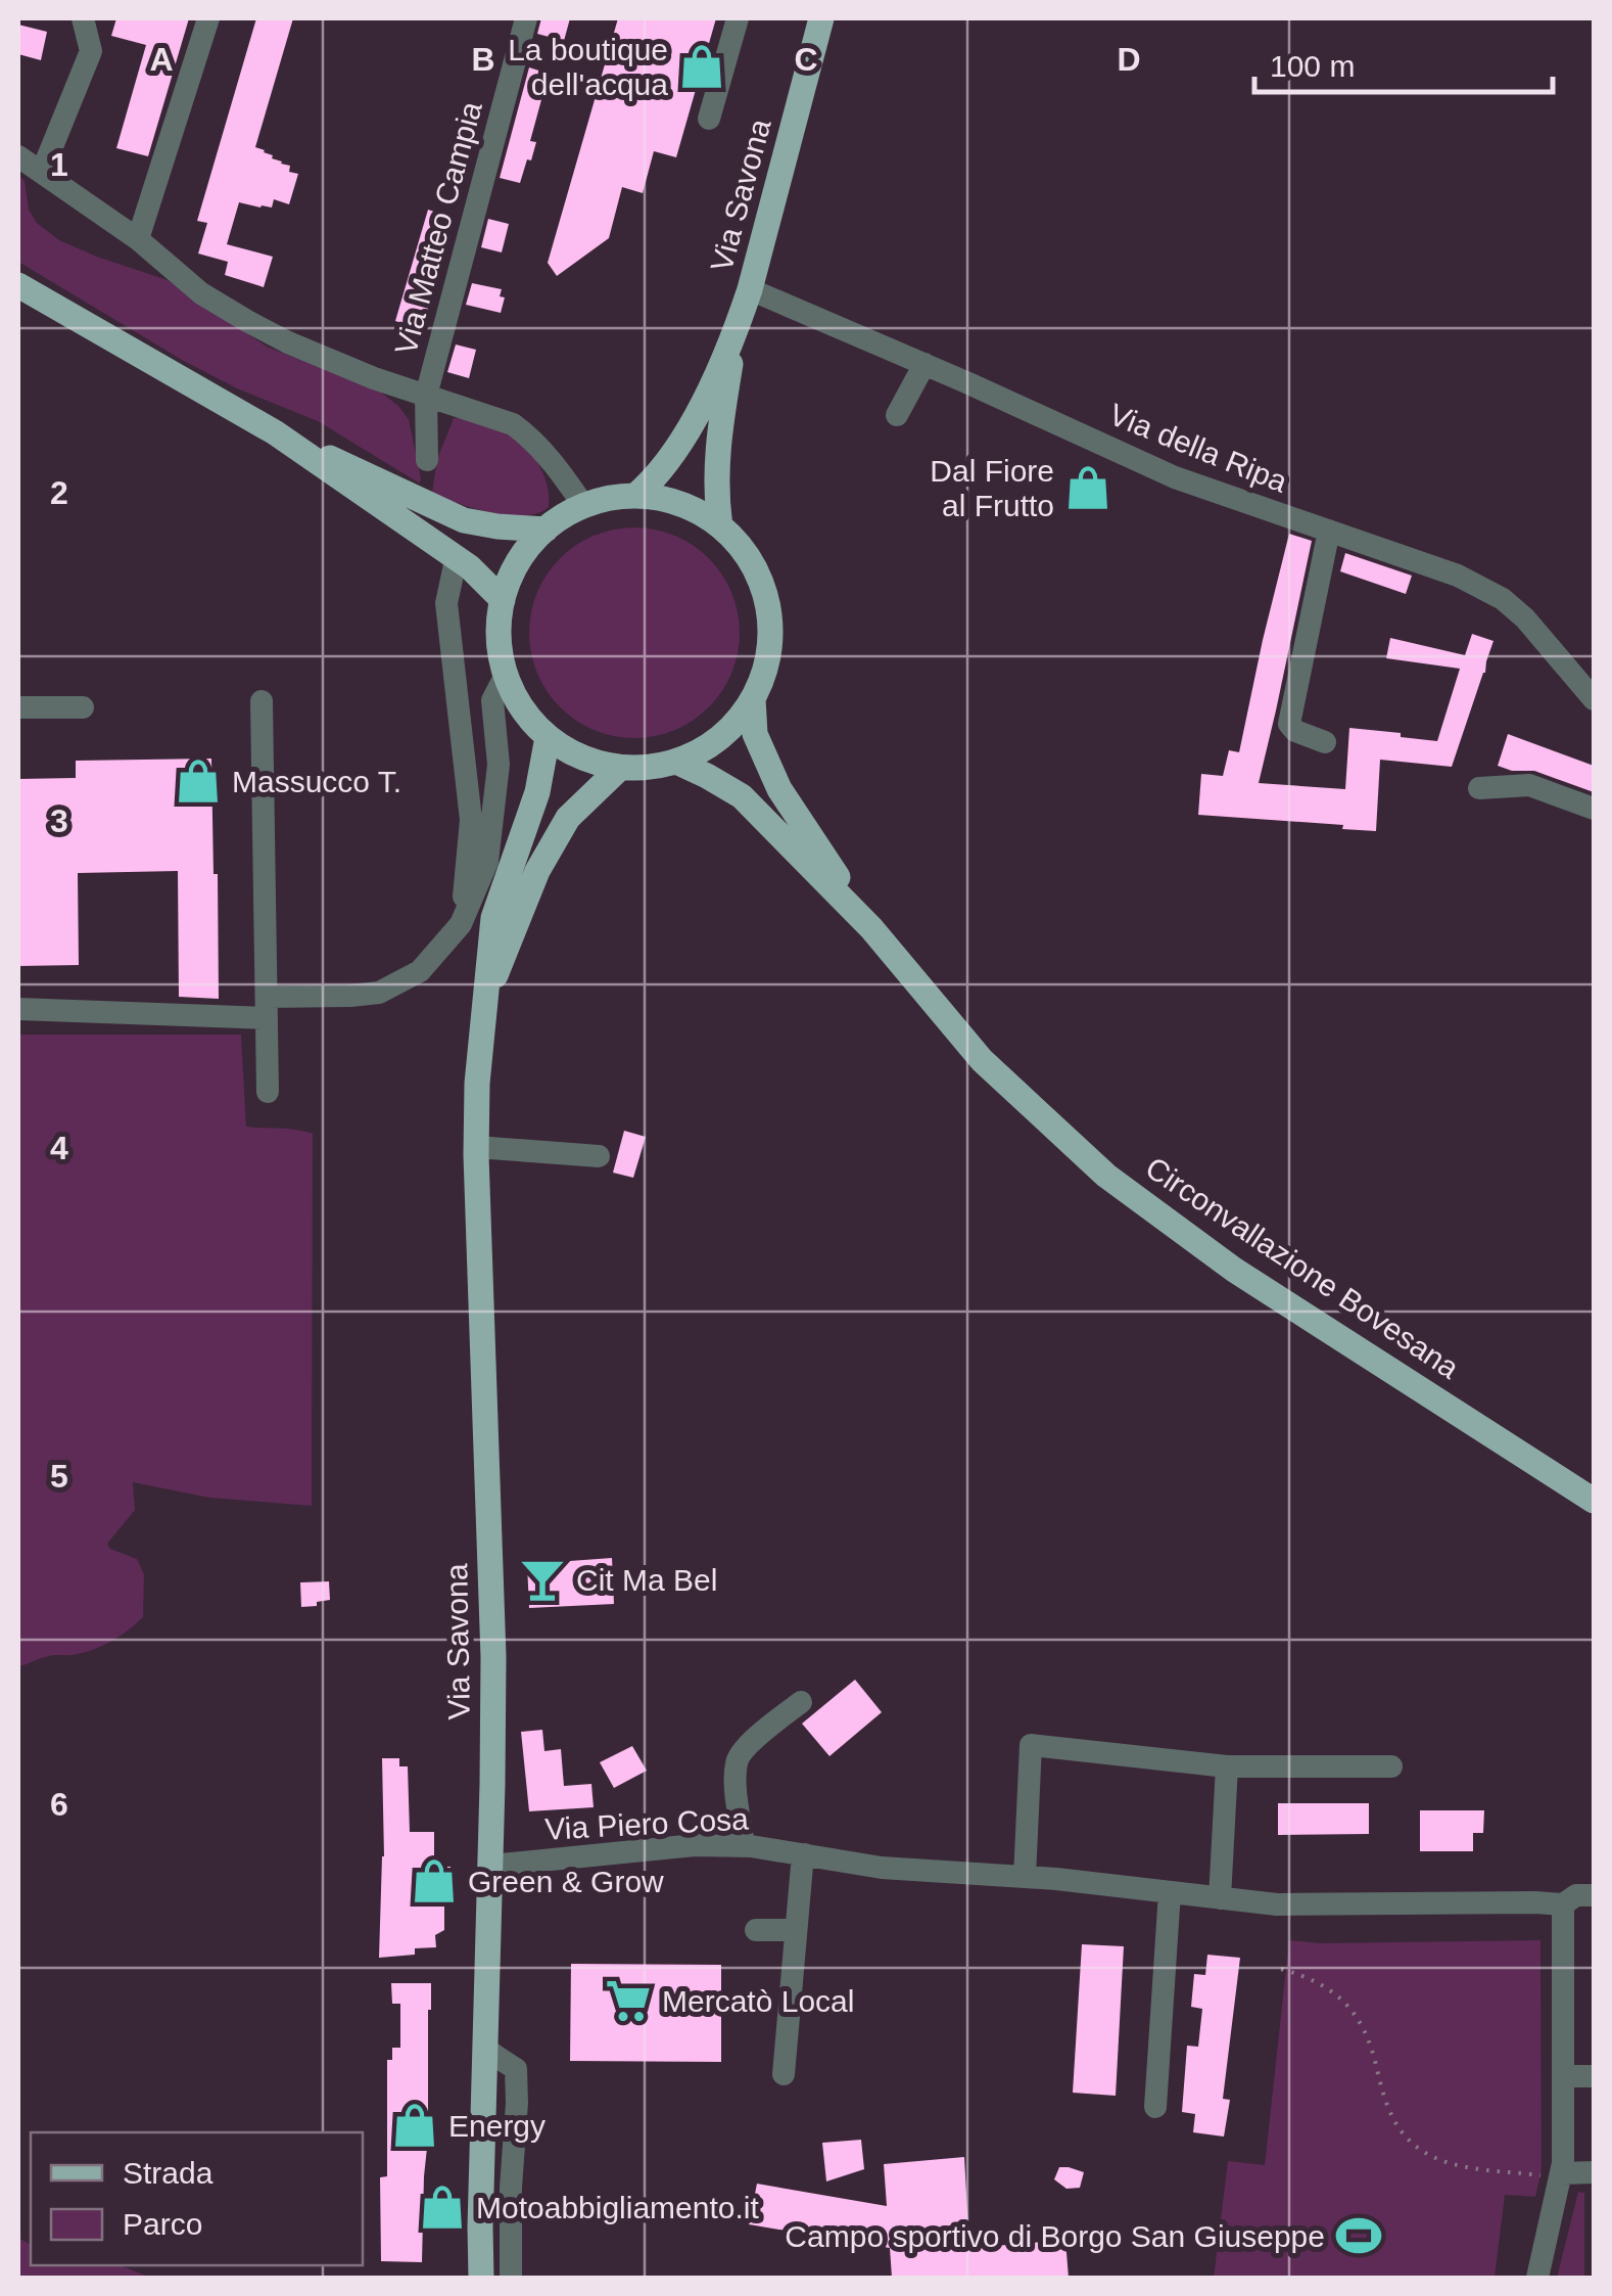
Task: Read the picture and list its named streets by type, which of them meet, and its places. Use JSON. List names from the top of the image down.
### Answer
{
  "streets": {
    "main road": ["Via Savona", "Circonvallazione Bovesana"],
    "street": ["Via Matteo Campia", "Via della Ripa", "Via Piero Cosa"]
  },
  "crossings": [
    ["Via Savona", "Via Matteo Campia"],
    ["Via Savona", "Via della Ripa"],
    ["Via Savona", "Circonvallazione Bovesana"],
    ["Via Savona", "Via Piero Cosa"],
    ["Via Matteo Campia", "Circonvallazione Bovesana"]
  ],
  "places": {
    "shop": [
      "La boutique dell'acqua",
      "Dal Fiore al Frutto",
      "Massucco T.",
      "Green & Grow",
      "Energy",
      "Motoabbigliamento.it"
    ],
    "bar": ["Cit Ma Bel"],
    "supermarket": ["Mercatò Local"],
    "sports": ["Campo sportivo di Borgo San Giuseppe"]
  },
  "legend": ["Strada", "Parco"],
  "scale_bar": "100 m",
  "grid": {
    "columns": [
      "A",
      "B",
      "C",
      "D"
    ],
    "rows": [
      "1",
      "2",
      "3",
      "4",
      "5",
      "6"
    ]
  }
}
